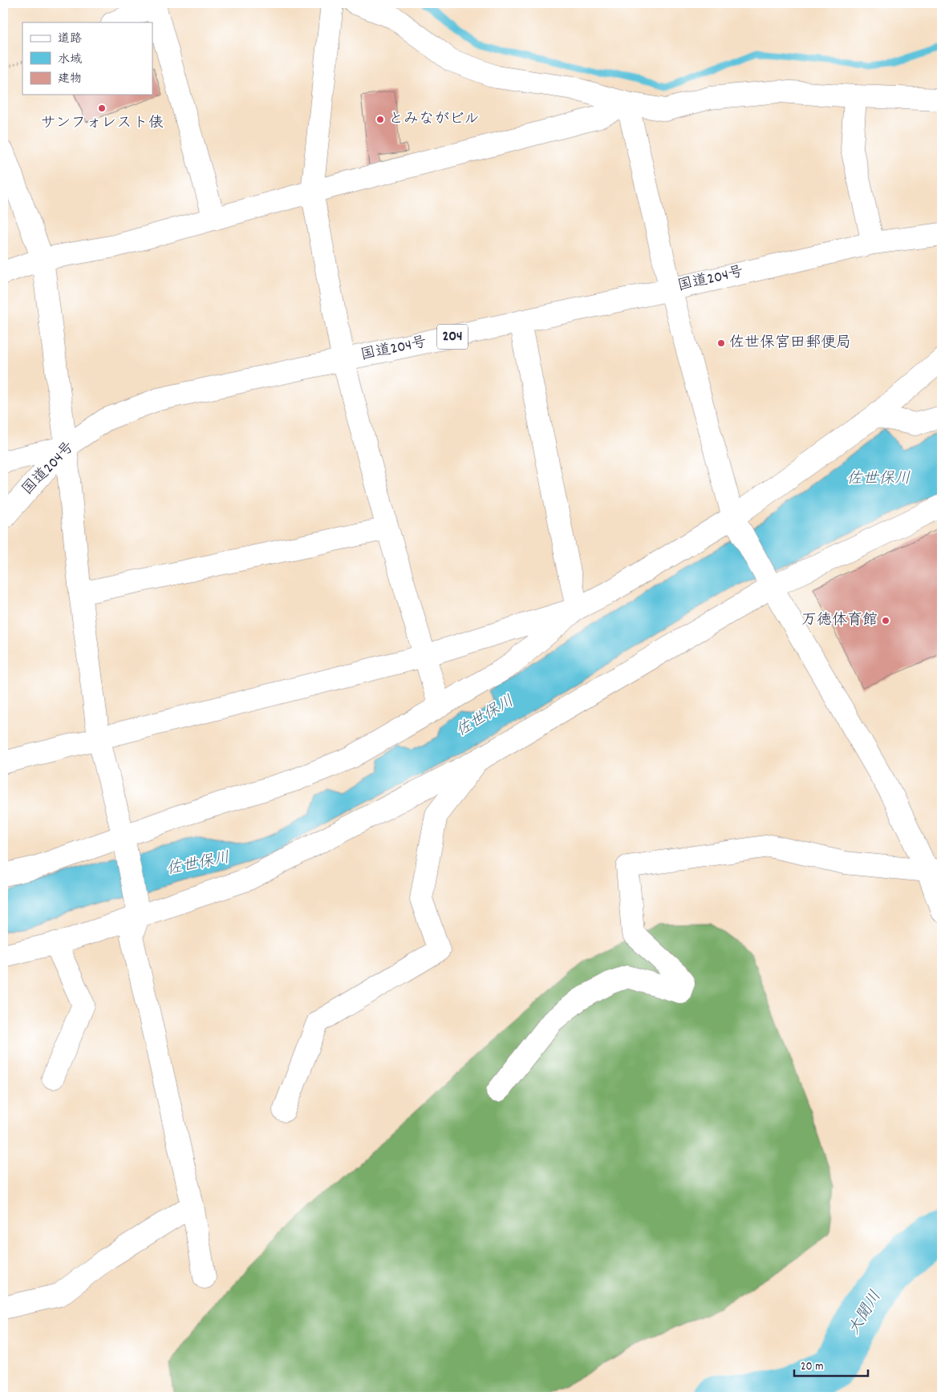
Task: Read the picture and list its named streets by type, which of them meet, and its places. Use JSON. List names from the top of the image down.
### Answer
{
  "streets": {
    "main road": ["国道204号", "204"]
  },
  "water": ["佐世保川", "大聞川"],
  "places": [
    "サンフォレスト俵",
    "とみながビル",
    "佐世保宮田郵便局",
    "万徳体育館"
  ],
  "legend": ["道路", "水域", "建物"],
  "scale_bar": "20 m"
}
